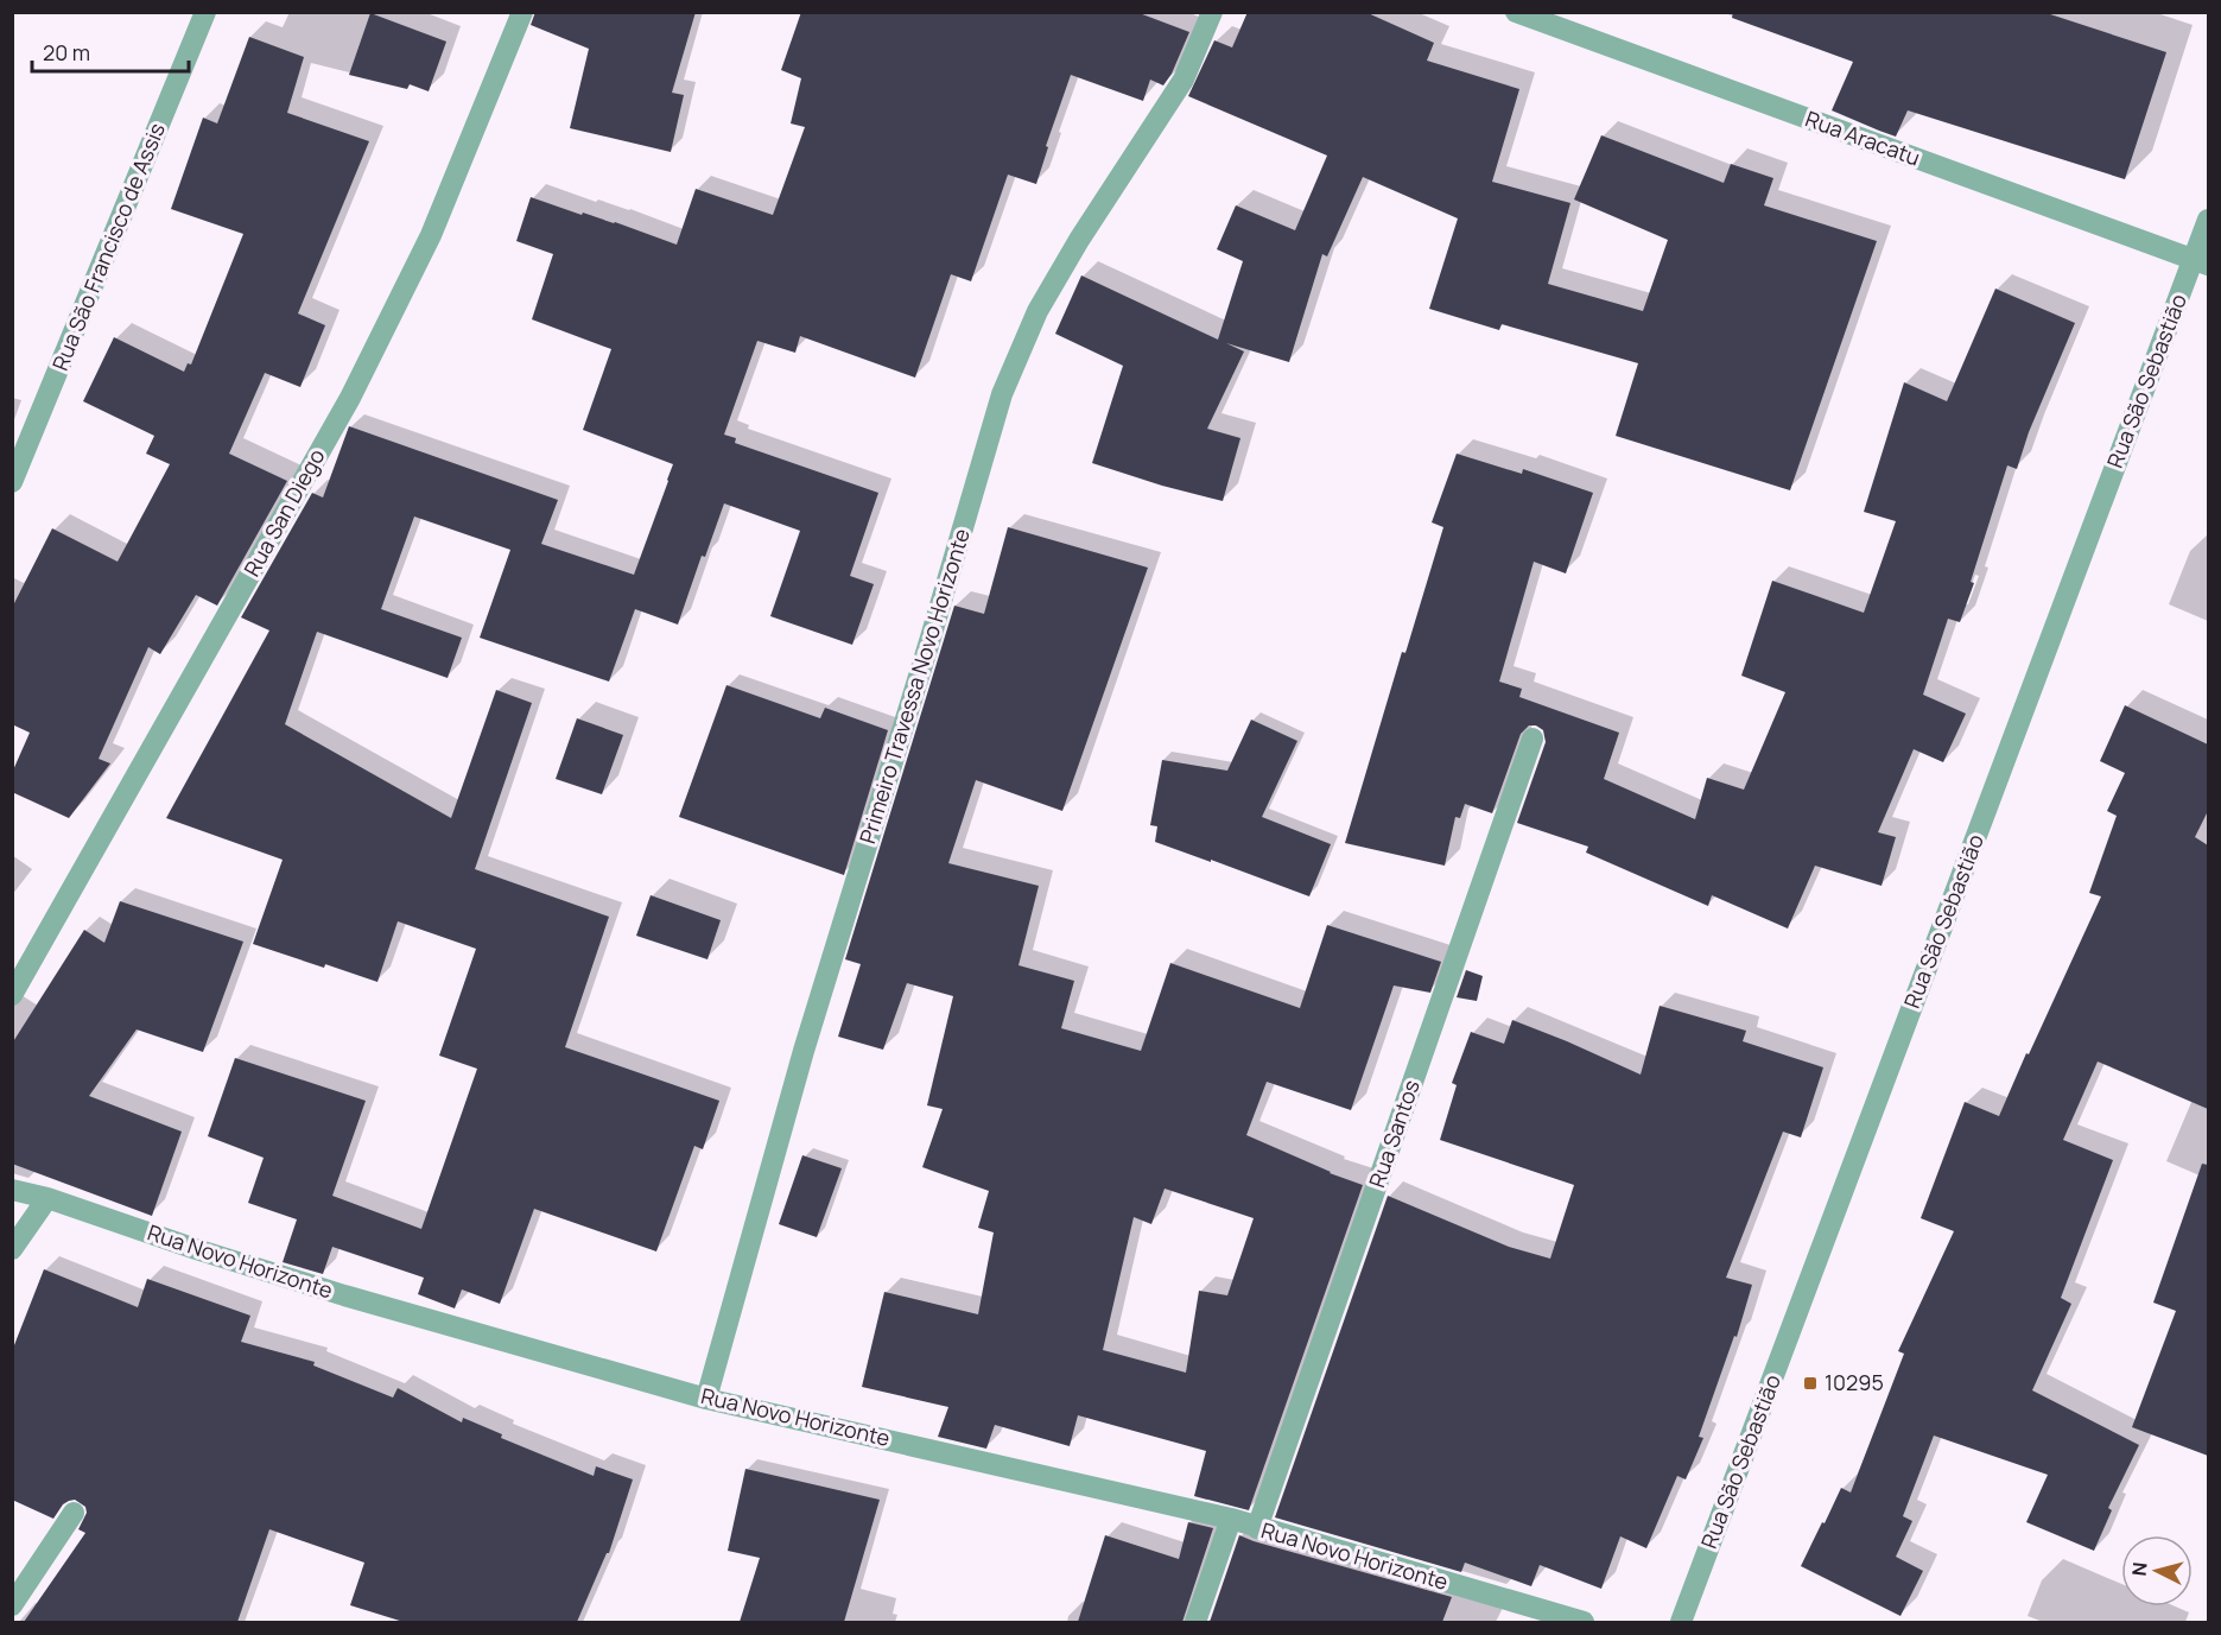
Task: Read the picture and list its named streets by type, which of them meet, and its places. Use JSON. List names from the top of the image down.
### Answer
{
  "streets": {
    "street": [
      "Rua Aracatu",
      "Rua São Francisco de Assis",
      "Rua São Sebastião",
      "Rua San Diego",
      "Primeiro Travessa Novo Horizonte",
      "Rua Santos",
      "Rua Novo Horizonte"
    ]
  },
  "crossings": [
    ["Rua Aracatu", "Rua São Sebastião"],
    ["Primeiro Travessa Novo Horizonte", "Rua Novo Horizonte"],
    ["Rua Santos", "Rua Novo Horizonte"]
  ],
  "places": {
    "transit": ["10295"]
  },
  "scale_bar": "20 m",
  "north": "left"
}
